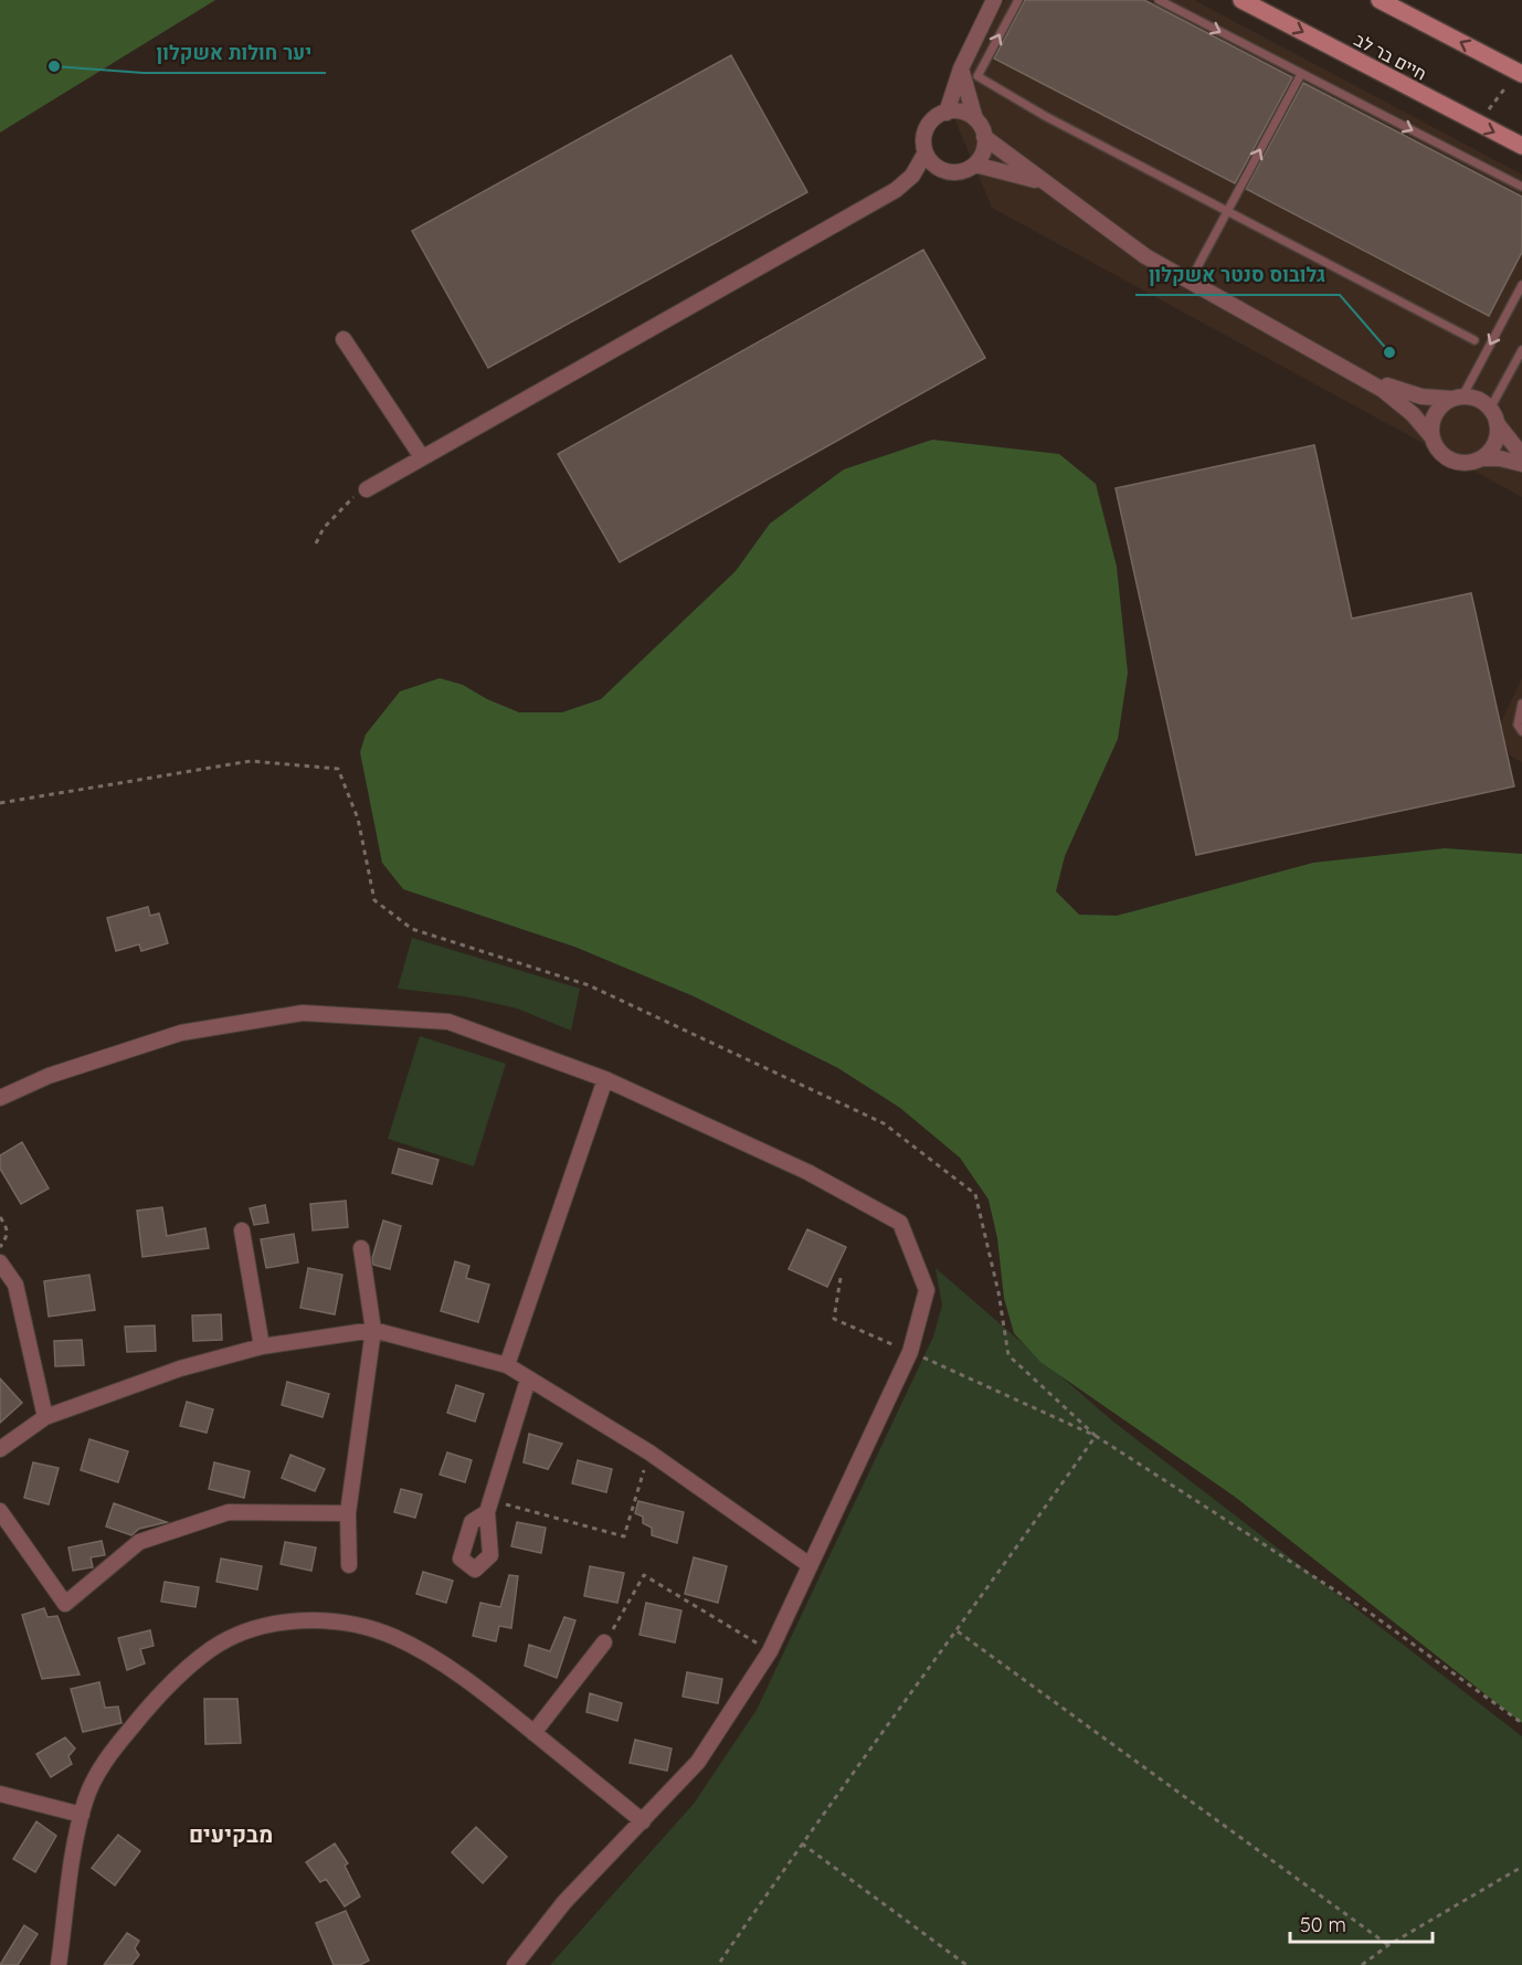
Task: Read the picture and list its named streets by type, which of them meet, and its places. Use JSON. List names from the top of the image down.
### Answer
{
  "streets": {
    "main road": ["חיים בר לב"]
  },
  "districts": ["מבקיעים"],
  "places": ["יער חולות אשקלון", "גלובוס סנטר אשקלון"],
  "scale_bar": "50 m"
}
